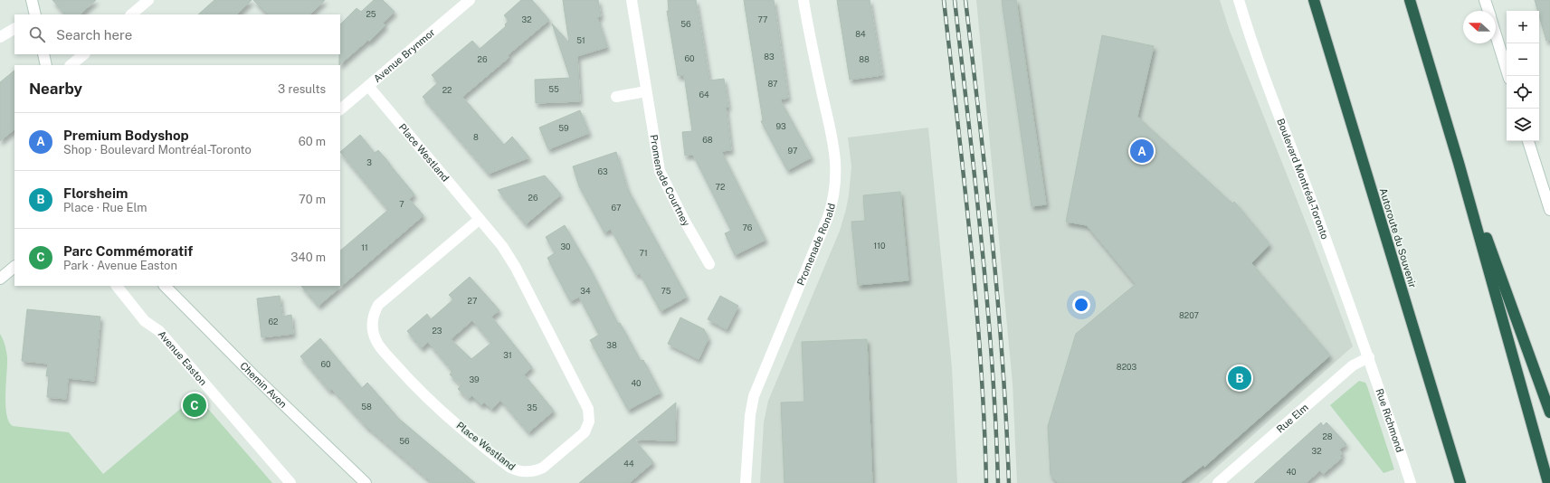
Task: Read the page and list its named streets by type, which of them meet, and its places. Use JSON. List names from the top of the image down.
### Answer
{
  "streets": {
    "highway": ["Autoroute du Souvenir"],
    "street": [
      "Avenue Brynmor",
      "Place Westland",
      "Boulevard Montréal-Toronto",
      "Promenade Courtney",
      "Promenade Ronald",
      "Avenue Easton",
      "Chemin Avon",
      "Rue Elm",
      "Rue Richmond"
    ]
  },
  "crossings": [
    ["Avenue Brynmor", "Place Westland"],
    ["Boulevard Montréal-Toronto", "Rue Elm"],
    ["Boulevard Montréal-Toronto", "Rue Richmond"],
    ["Rue Elm", "Rue Richmond"]
  ],
  "house_numbers": [
    "25",
    "32",
    "77",
    "56",
    "84",
    "51",
    "83",
    "60",
    "26",
    "88",
    "87",
    "55",
    "22",
    "64",
    "93",
    "59",
    "8",
    "68",
    "97",
    "3",
    "63",
    "72",
    "26",
    "7",
    "67",
    "76",
    "110",
    "30",
    "11",
    "71",
    "34",
    "75",
    "27",
    "8207",
    "62",
    "23",
    "38",
    "31",
    "60",
    "8203",
    "39",
    "40",
    "58",
    "35",
    "28",
    "56",
    "32",
    "44",
    "40"
  ],
  "north": "left",
  "page": {
    "map_buttons": ["+", "−"],
    "search": "Search here",
    "heading": ["Nearby", "3 results"],
    "list": [
      {
        "mark": "A",
        "name": "Premium Bodyshop",
        "note": "Shop · Boulevard Montréal-Toronto",
        "value": "60 m"
      },
      {
        "mark": "B",
        "name": "Florsheim",
        "note": "Place · Rue Elm",
        "value": "70 m"
      },
      {
        "mark": "C",
        "name": "Parc Commémoratif",
        "note": "Park · Avenue Easton",
        "value": "340 m"
      }
    ],
    "pins": ["A", "B", "C"]
  }
}
